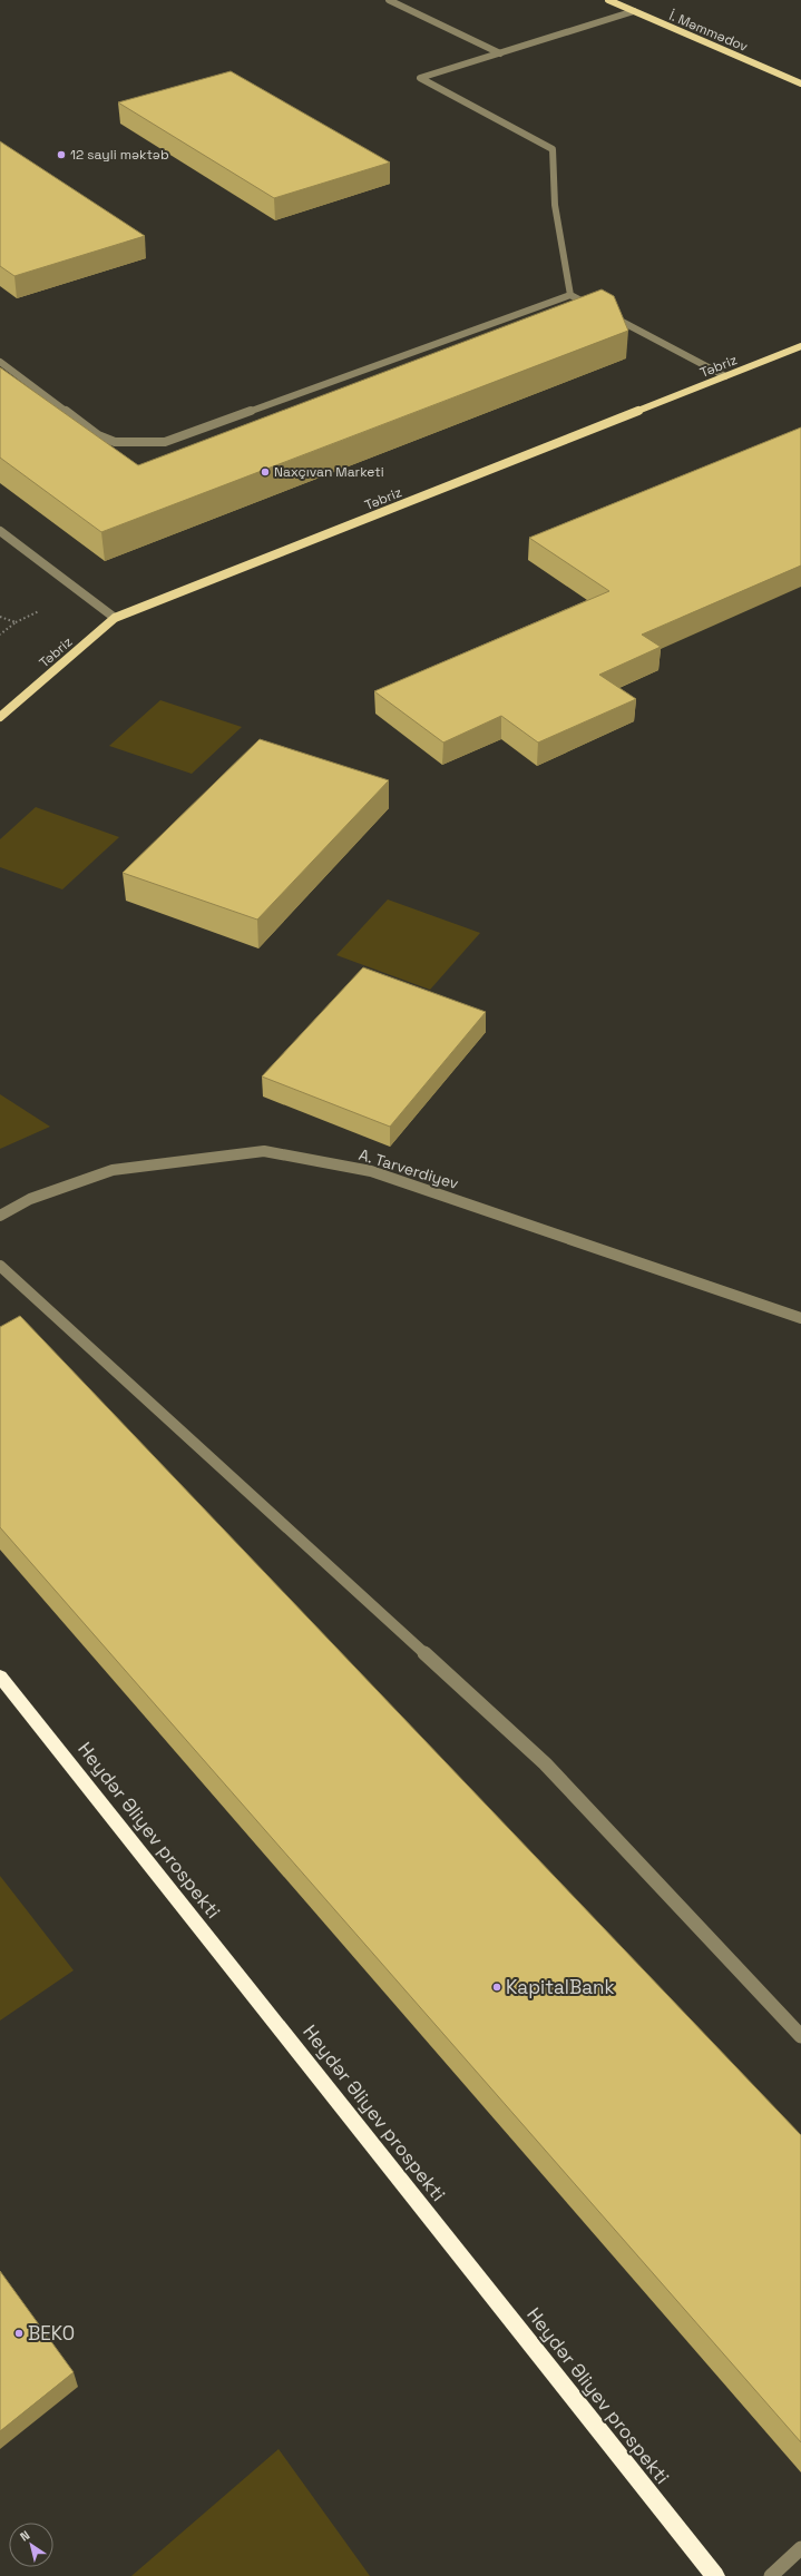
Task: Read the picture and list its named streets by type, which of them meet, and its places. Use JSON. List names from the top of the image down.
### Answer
{
  "streets": {
    "highway": ["Heydər Əliyev prospekti"],
    "main road": ["İ. Məmmədov", "Təbriz"],
    "street": ["A. Tarverdiyev"]
  },
  "places": [
    "12 sayli məktəb",
    "Naxçıvan Marketi",
    "KapitalBank",
    "BEKO"
  ],
  "north": "top left"
}
